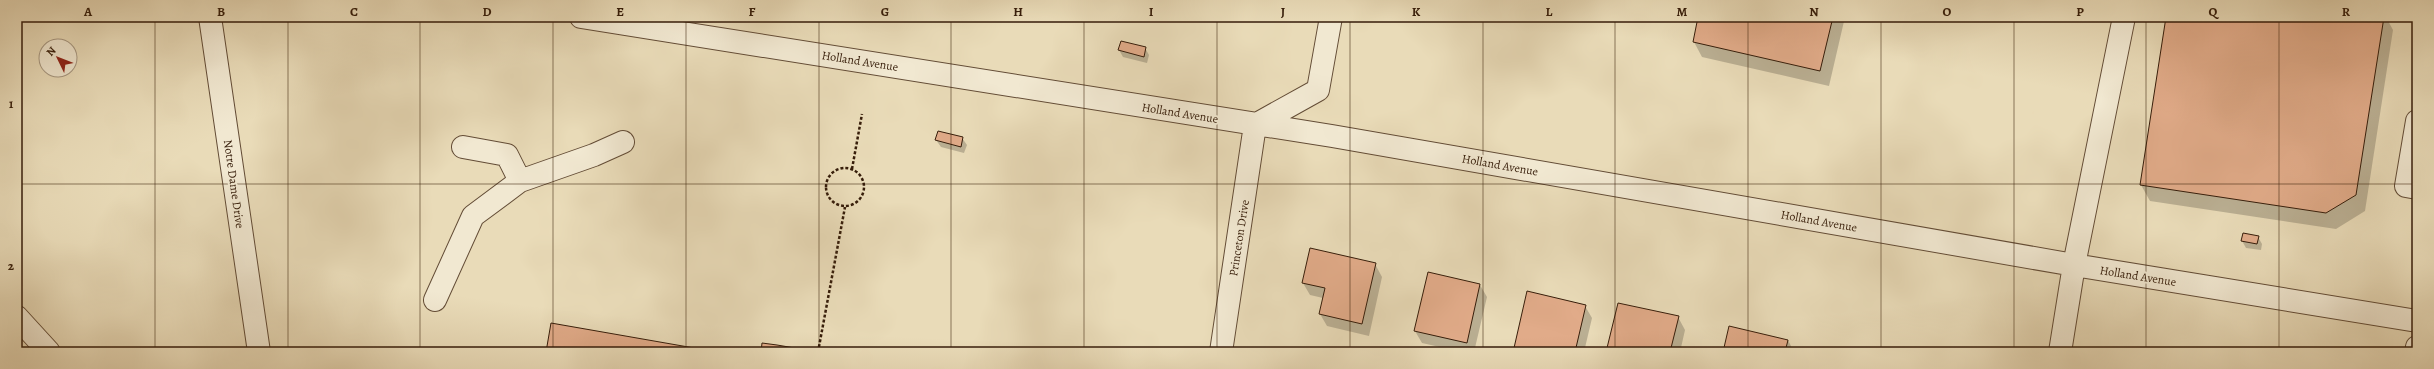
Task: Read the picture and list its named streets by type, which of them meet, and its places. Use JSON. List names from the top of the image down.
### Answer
{
  "streets": {
    "street": ["Holland Avenue", "Notre Dame Drive", "Princeton Drive"]
  },
  "crossings": [
    ["Holland Avenue", "Princeton Drive"]
  ],
  "north": "top left",
  "grid": {
    "columns": [
      "A",
      "B",
      "C",
      "D",
      "E",
      "F",
      "G",
      "H",
      "I",
      "J",
      "K",
      "L",
      "M",
      "N",
      "O",
      "P",
      "Q",
      "R"
    ],
    "rows": ["1", "2"]
  }
}
